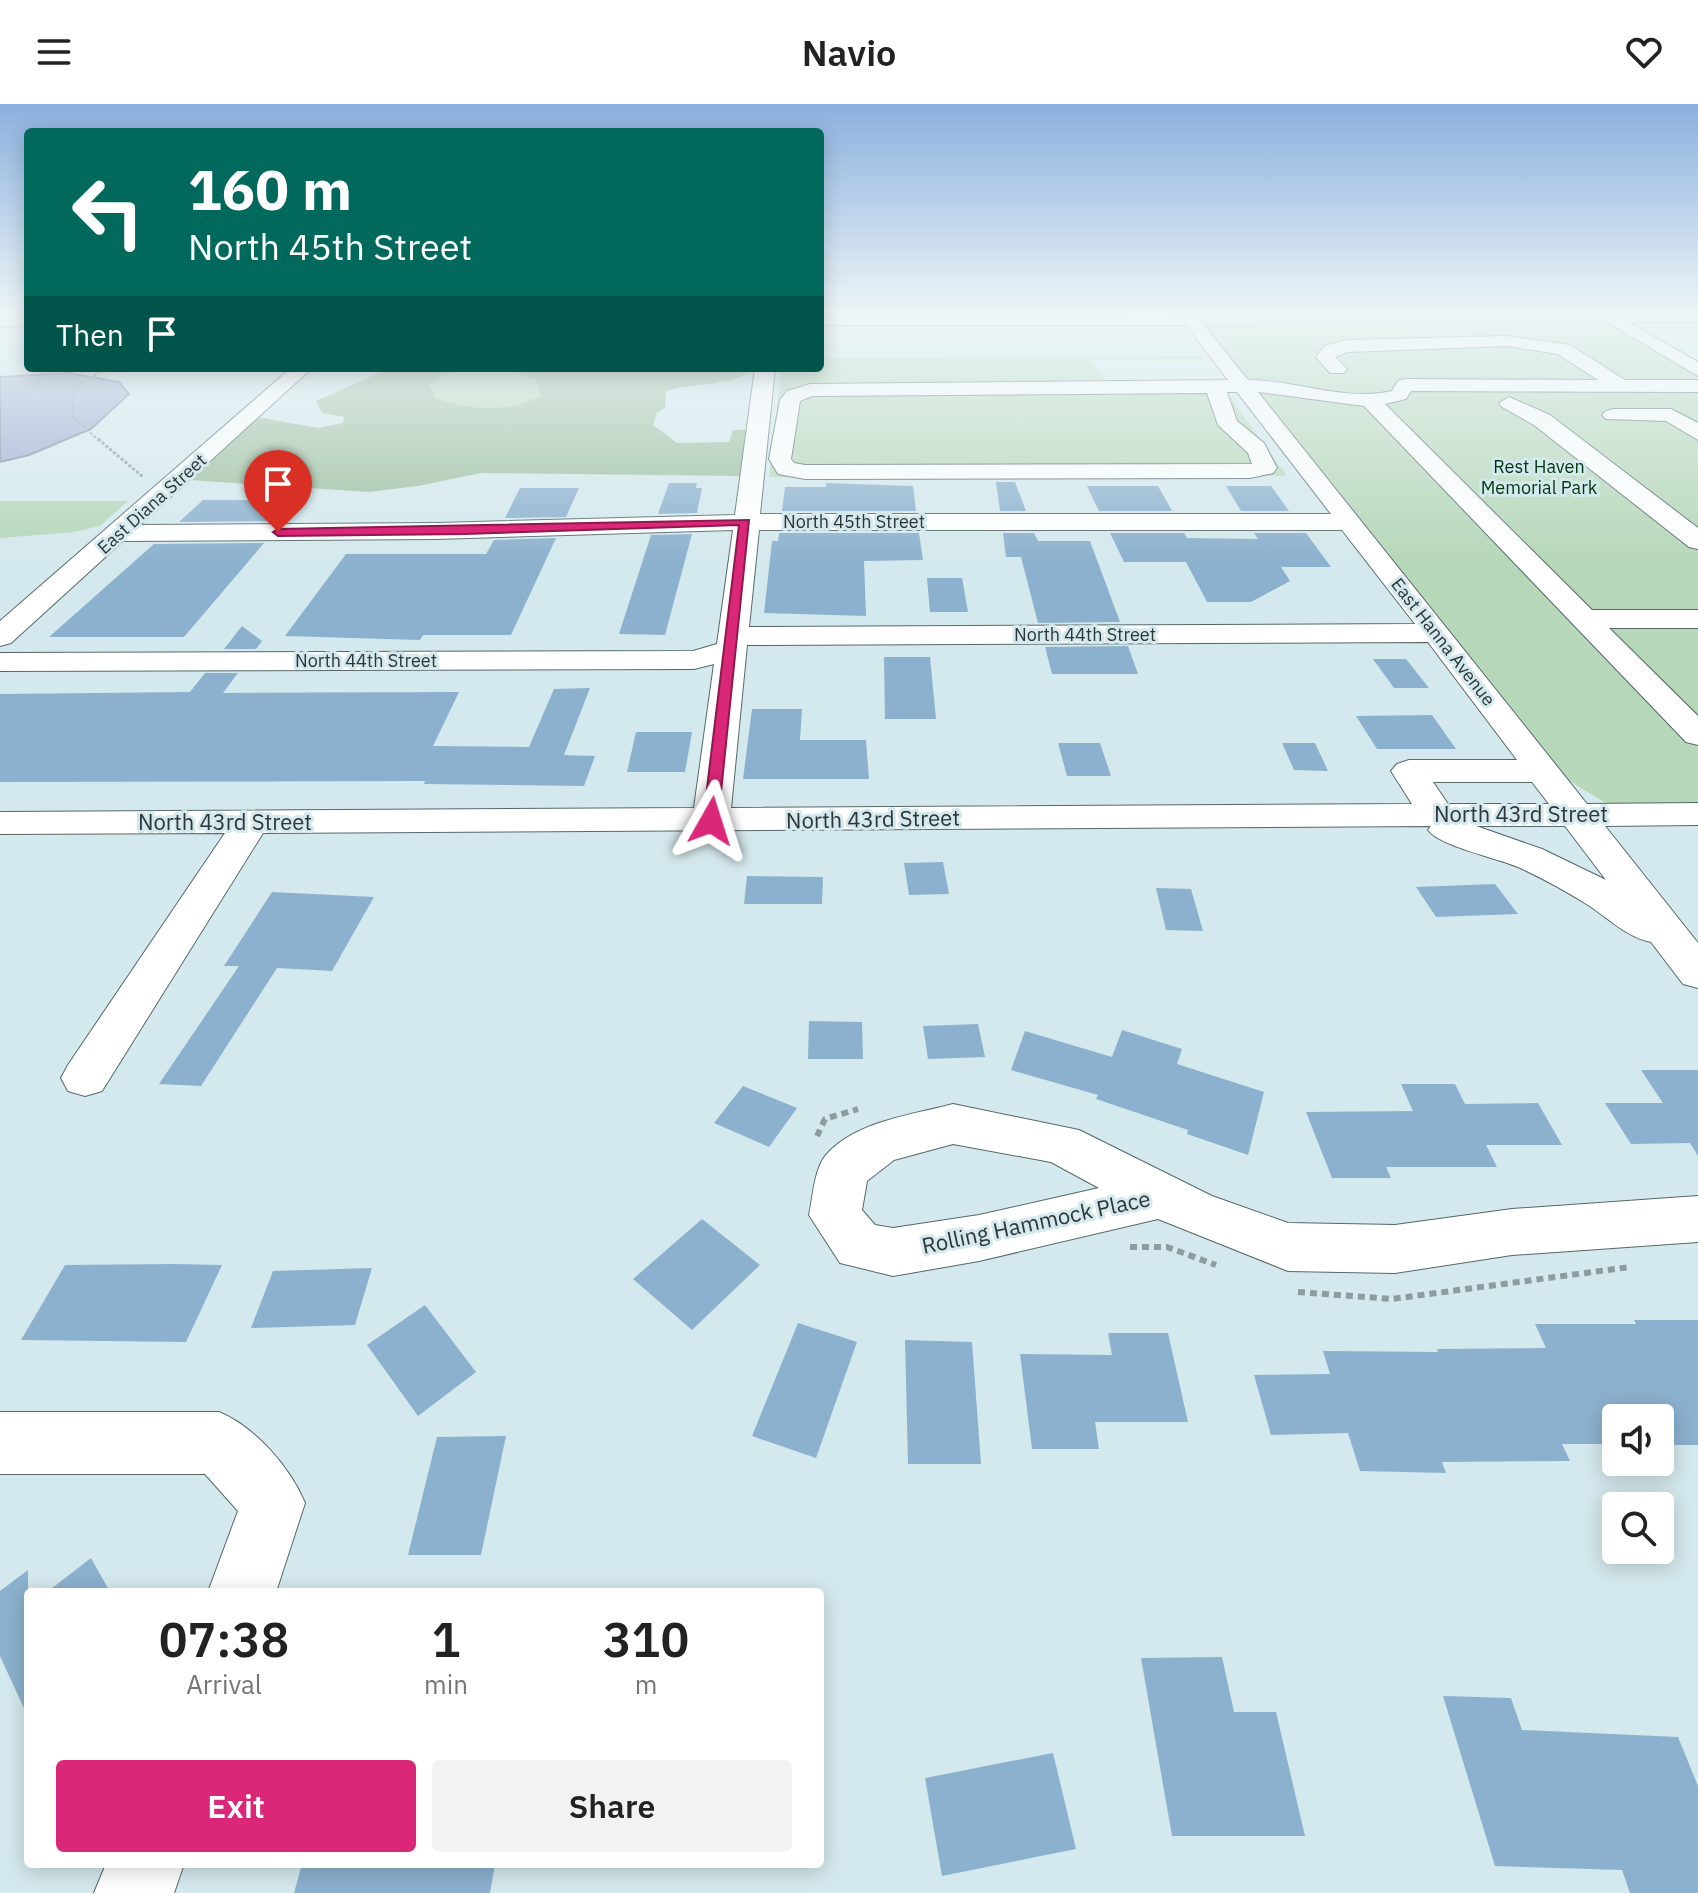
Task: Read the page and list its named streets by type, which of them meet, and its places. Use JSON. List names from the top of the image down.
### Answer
{
  "streets": {
    "street": [
      "East Diana Street",
      "North 45th Street",
      "North 44th Street",
      "East Hanna Avenue",
      "North 43rd Street",
      "Rolling Hammock Place"
    ]
  },
  "crossings": [
    ["East Diana Street", "North 45th Street"],
    ["North 45th Street", "East Hanna Avenue"],
    ["North 44th Street", "East Hanna Avenue"],
    ["East Hanna Avenue", "North 43rd Street"]
  ],
  "parks": ["Rest Haven Memorial Park"],
  "page": {
    "header": "Navio",
    "turn": ["160 m", "North 45th Street"],
    "then": "Then",
    "eta": [
      "07:38",
      "Arrival",
      "1",
      "min",
      "310",
      "m"
    ],
    "buttons": ["Exit", "Share"]
  }
}
